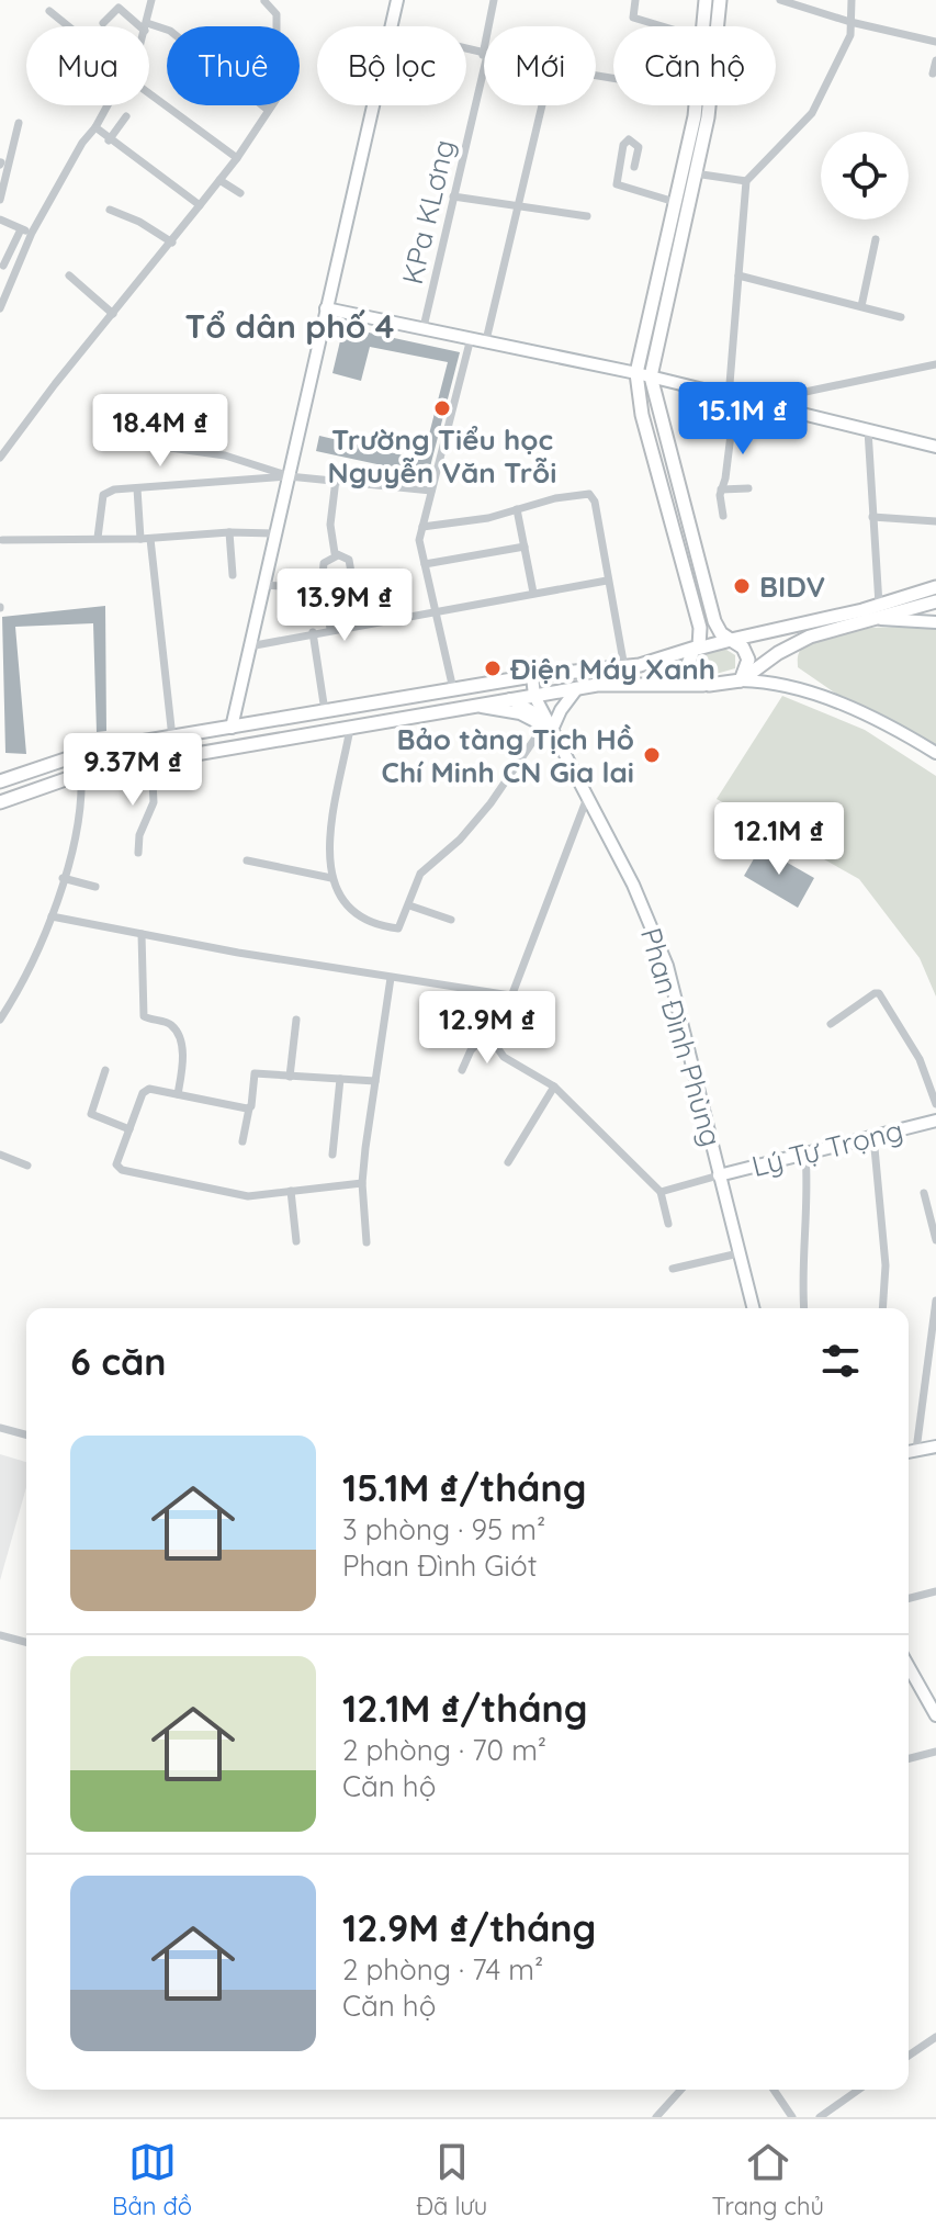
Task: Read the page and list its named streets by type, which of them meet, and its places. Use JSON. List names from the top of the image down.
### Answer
{
  "streets": {
    "street": ["KPa KLơng", "Phan Đình Phùng", "Lý Tự Trọng"]
  },
  "crossings": [
    ["Phan Đình Phùng", "Lý Tự Trọng"]
  ],
  "districts": ["Tổ dân phố 4"],
  "places": [
    "Trường Tiểu học Nguyễn Văn Trỗi",
    "BIDV",
    "Điện Máy Xanh",
    "Bảo tàng Tịch Hồ Chí Minh CN Gia lai"
  ],
  "page": {
    "chip": [
      "Mua",
      "Thuê",
      "Bộ lọc",
      "Mới",
      "Căn hộ"
    ],
    "price": [
      "15.1M ₫",
      "18.4M ₫",
      "13.9M ₫",
      "9.37M ₫",
      "12.1M ₫",
      "12.9M ₫"
    ],
    "heading": "6 căn",
    "list": [
      {
        "name": "15.1M ₫/tháng",
        "note": "3 phòng · 95 m² · Phan Đình Giót"
      },
      {
        "name": "12.1M ₫/tháng",
        "note": "2 phòng · 70 m² · Căn hộ"
      },
      {
        "name": "12.9M ₫/tháng",
        "note": "2 phòng · 74 m² · Căn hộ"
      }
    ],
    "tabs": ["Bản đồ", "Đã lưu", "Trang chủ"]
  }
}
